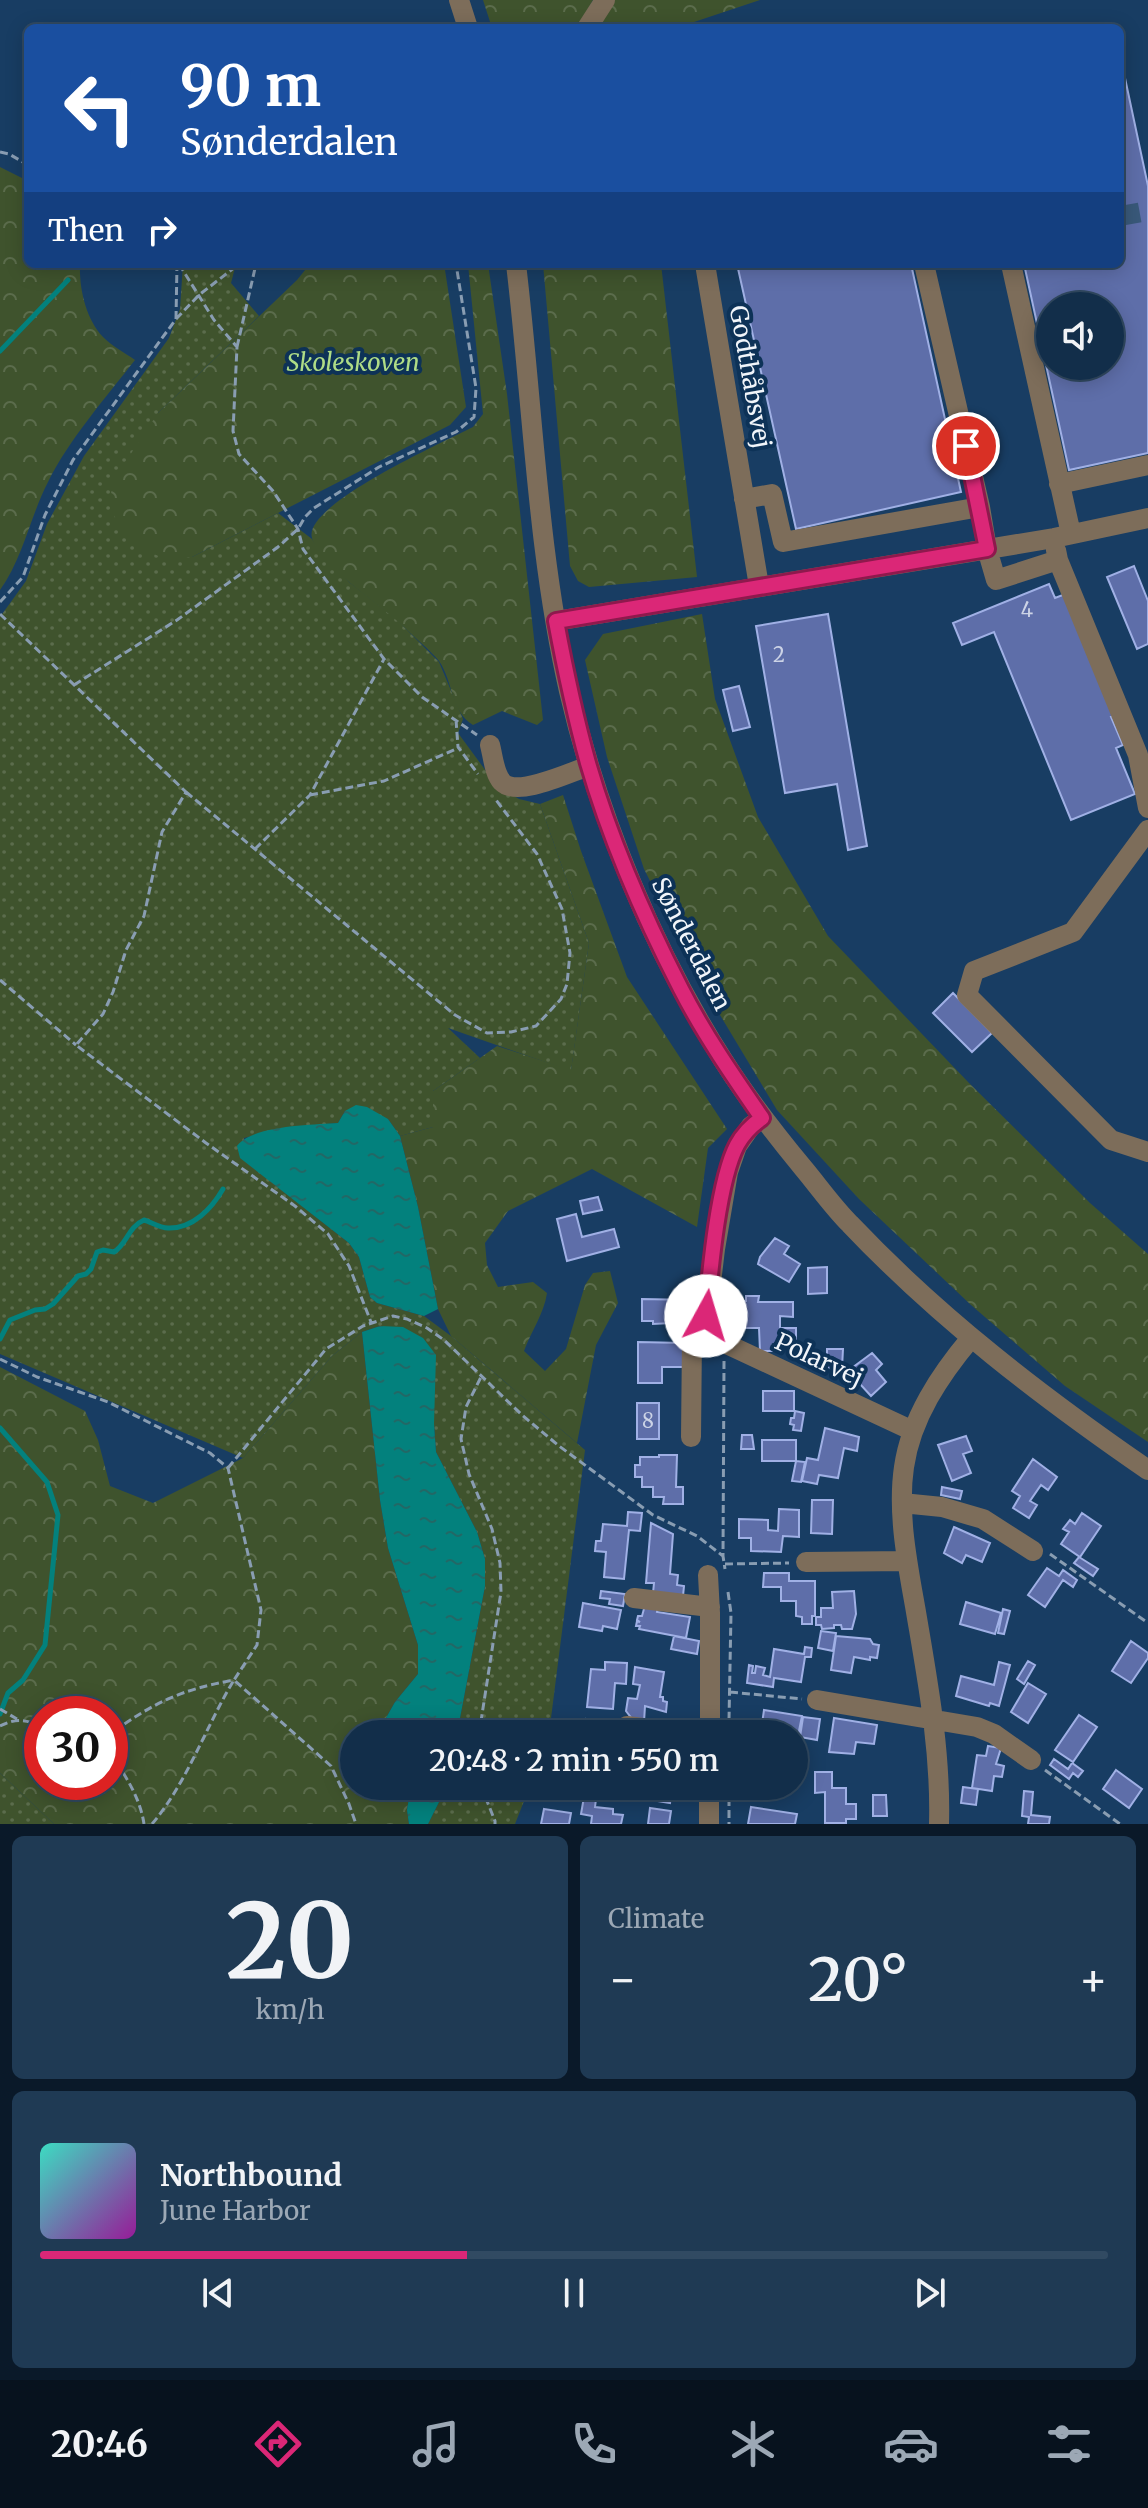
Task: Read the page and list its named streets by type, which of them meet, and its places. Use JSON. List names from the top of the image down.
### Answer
{
  "streets": {
    "street": ["Godthåbsvej", "Sønderdalen", "Polarvej"]
  },
  "parks": ["Skoleskoven"],
  "house_numbers": ["4", "2", "8"],
  "page": {
    "turn": ["90 m", "Sønderdalen"],
    "then": "Then",
    "limit": "30",
    "trip": "20:48 · 2 min · 550 m",
    "tile": [
      ["20", "km/h"],
      "Climate"
    ],
    "heat": ["−", "20°", "+"],
    "song": ["Northbound", "June Harbor"],
    "tabs": "20:46"
  }
}
